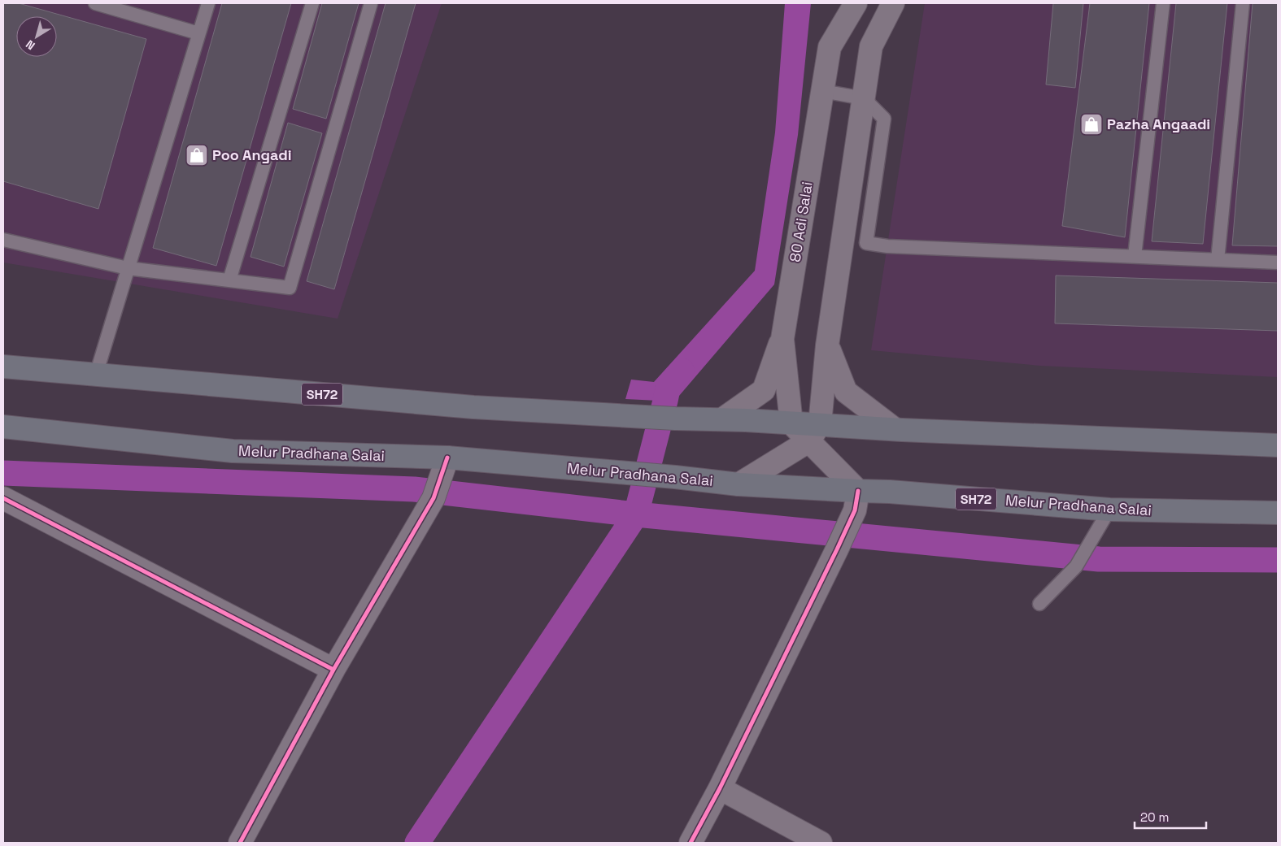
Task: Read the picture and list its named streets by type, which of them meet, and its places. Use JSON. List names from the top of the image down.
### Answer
{
  "streets": {
    "main road": ["SH72", "Melur Pradhana Salai"],
    "street": ["80 Adi Salai"]
  },
  "crossings": [
    ["80 Adi Salai", "SH72"]
  ],
  "places": {
    "shop": ["Pazha Angaadi", "Poo Angadi"]
  },
  "scale_bar": "20 m",
  "north": "bottom left"
}
